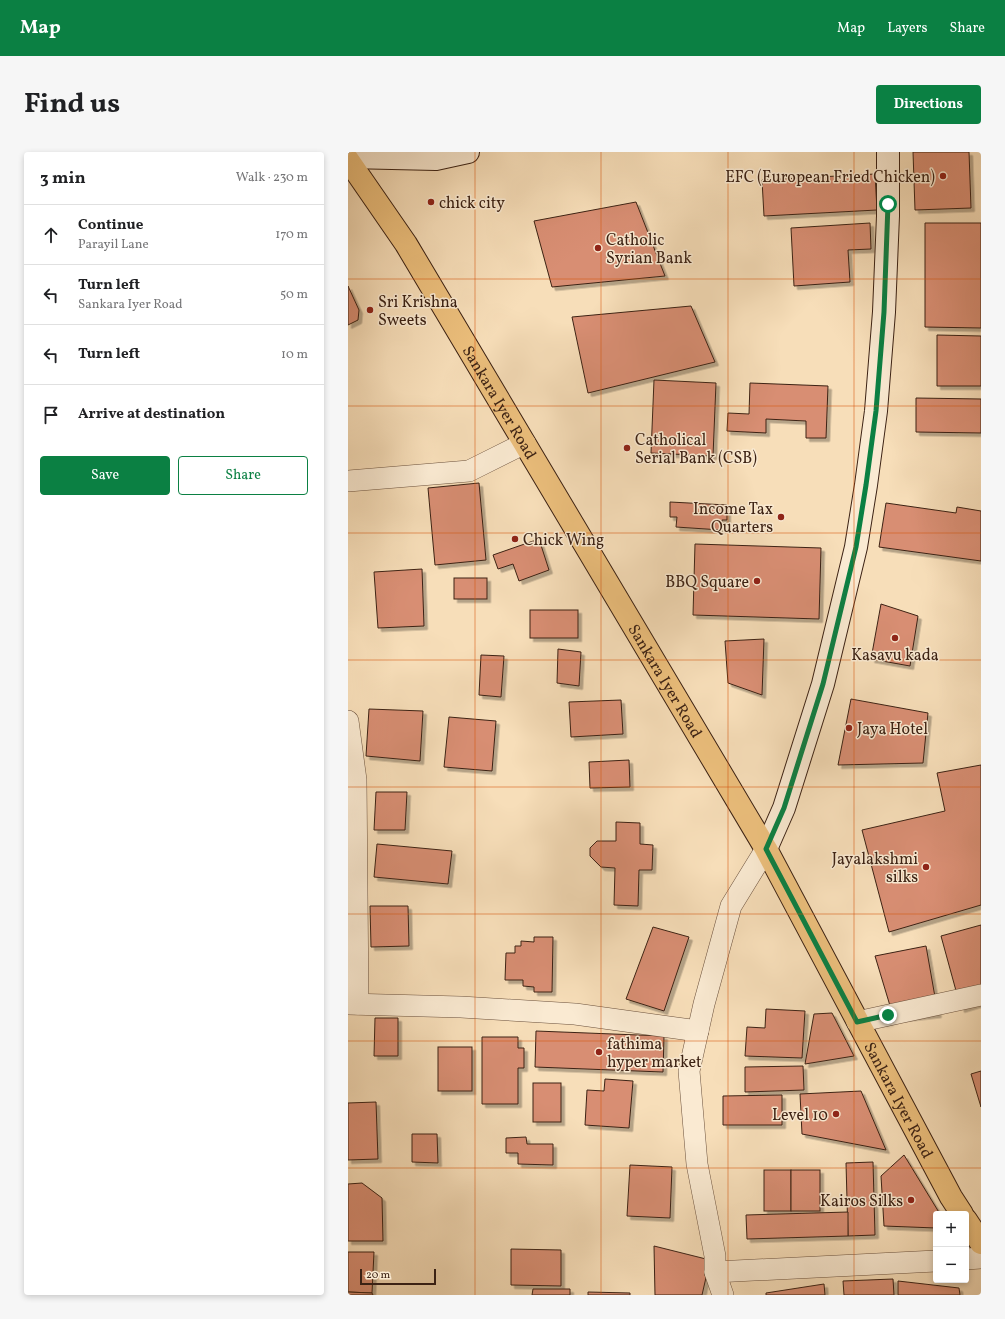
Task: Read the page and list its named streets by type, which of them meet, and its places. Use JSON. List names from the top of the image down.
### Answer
{
  "streets": {
    "main road": ["Sankara Iyer Road"]
  },
  "places": [
    "EFC (European Fried Chicken)",
    "chick city",
    "Catholic Syrian Bank",
    "Sri Krishna Sweets",
    "Catholical Serial Bank (CSB)",
    "Income Tax Quarters",
    "Chick Wing",
    "BBQ Square",
    "Kasavu kada",
    "Jaya Hotel",
    "Jayalakshmi silks",
    "fathima hyper market",
    "Level 10",
    "Kairos Silks"
  ],
  "scale_bar": "20 m",
  "page": {
    "header": "Map",
    "nav": ["Map", "Layers", "Share"],
    "title": "Find us",
    "buttons": [
      "Directions",
      ["Save", "Share"]
    ],
    "heading": ["3 min", "Walk · 230 m"],
    "list": [
      ["Continue", "Parayil Lane", "170 m"],
      ["Turn left", "Sankara Iyer Road", "50 m"],
      ["Turn left", "10 m"],
      "Arrive at destination"
    ],
    "map_buttons": ["+", "−"],
    "scale": "20 m"
  }
}
